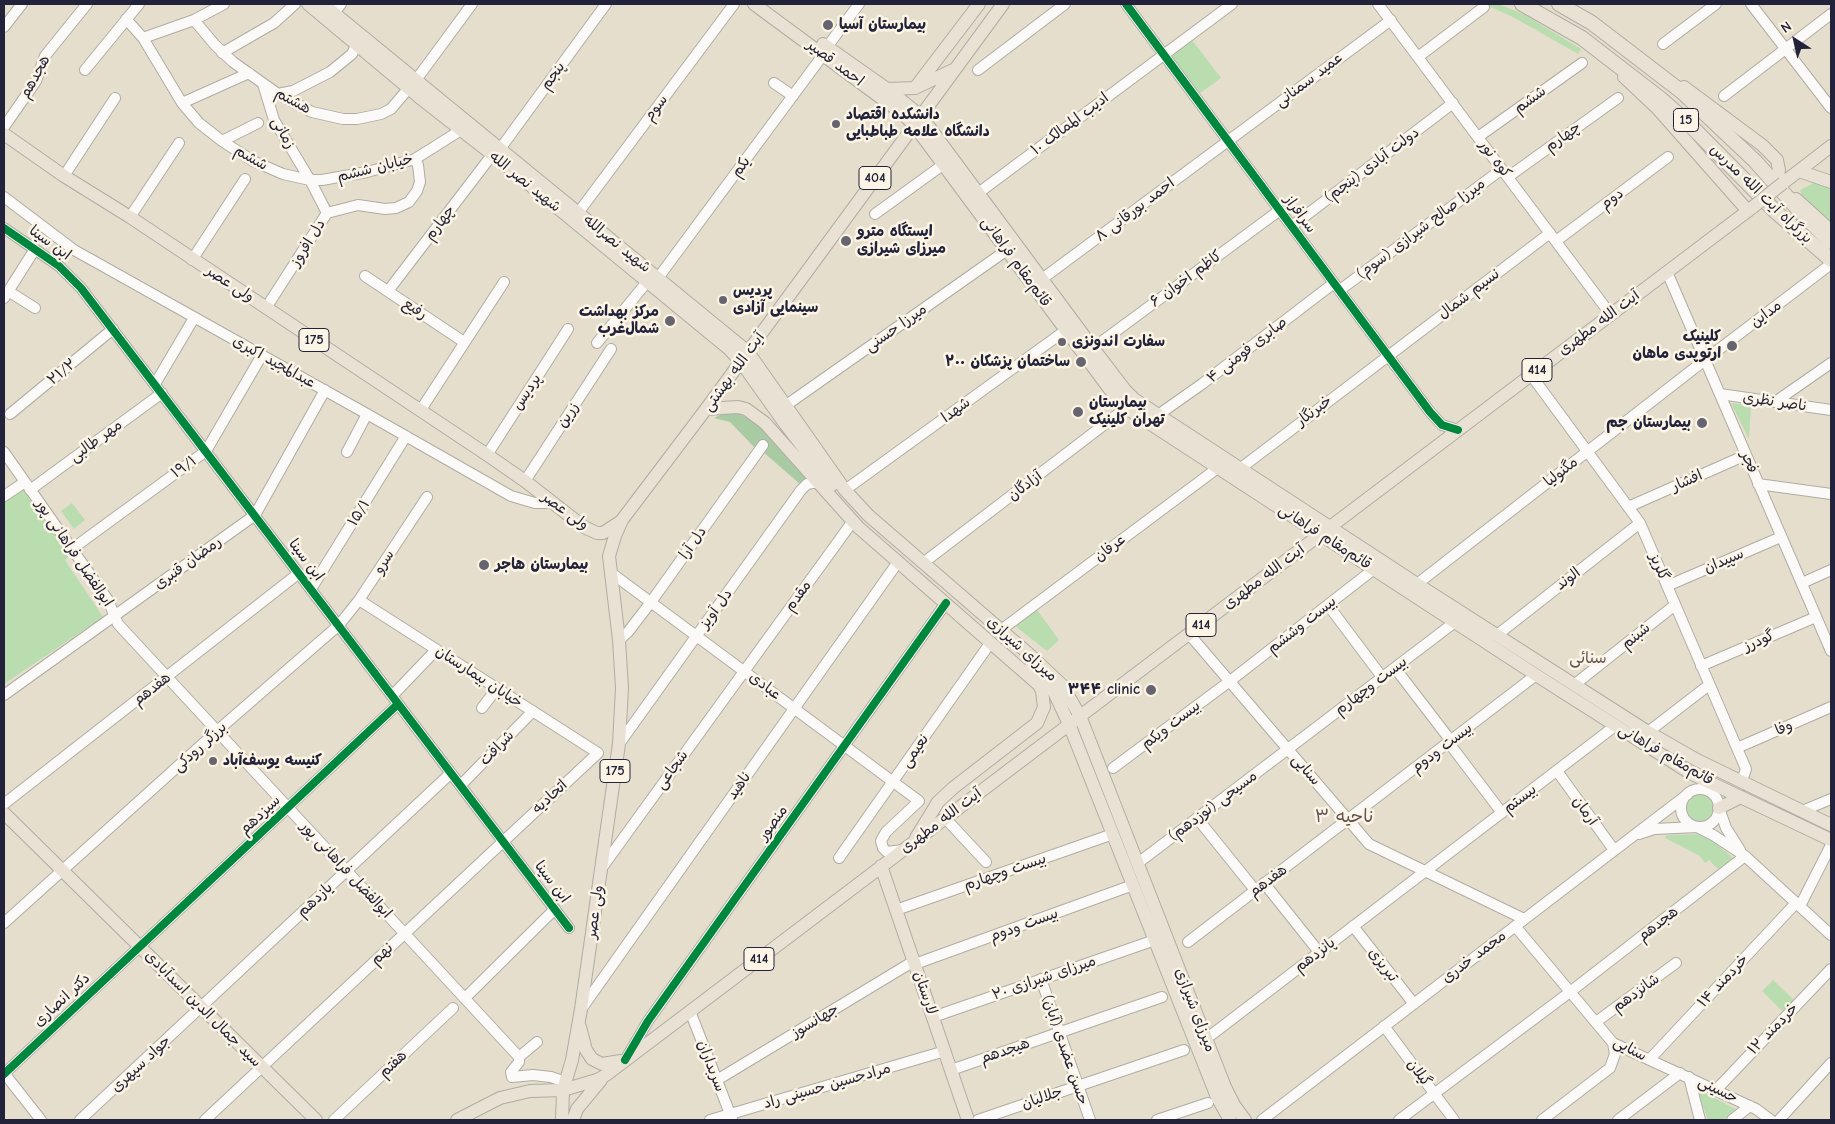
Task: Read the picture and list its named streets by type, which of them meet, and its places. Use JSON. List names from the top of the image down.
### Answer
{
  "streets": {
    "highway": ["15", "بزرگراه آیت الله مدرس"],
    "main road": [
      "احمد قصیر",
      "404",
      "شهید نصر الله",
      "شهید نصرالله",
      "قائم‌مقام فراهانی",
      "ولی عصر",
      "آیت الله مطهری",
      "175",
      "414",
      "آیت الله بهشتی",
      "میرزای شیرازی",
      "لارستان",
      "سید جمال الدین اسدآبادی"
    ],
    "street": [
      "پنجم",
      "هجدهم",
      "عمید سمنانی",
      "ششم",
      "هشتم",
      "سوم",
      "ادیب الممالک ۱۰",
      "زمانی",
      "چهارم",
      "کوه نور",
      "دولت آبادی (پنجم)",
      "یکم",
      "خیابان ششم",
      "دوم",
      "احمد بورقانی ۸",
      "سرافراز",
      "میرزا صالح شیرازی (سوم)",
      "ابن سینا",
      "دل افروز",
      "کاظم اخوان ۶",
      "نسیم شمال",
      "رفیع",
      "مداین",
      "میرزا حسنی",
      "صابری فومنی ۴",
      "عبدالمجید اکبری",
      "۲۱/۲",
      "پردیس",
      "ناصر نظری",
      "شهدا",
      "خبرنگار",
      "زرین",
      "مهر طالبی",
      "فجر",
      "۱۹/۱",
      "مگنولیا",
      "افشار",
      "آزادگان",
      "۱۵/۱",
      "دل آرا",
      "عرفان",
      "ابوالفضل فراهانی پور",
      "سپیدان",
      "سرو",
      "رمضان قنبری",
      "گلریز",
      "الوند",
      "مقدم",
      "دل آویز",
      "بیست وششم",
      "شبنم",
      "گودرز",
      "خیابان بیمارستان",
      "عبادی",
      "بیست وچهارم",
      "هفدهم",
      "بیست ویکم",
      "وفا",
      "برزگر رودکی",
      "شرافت",
      "بیست ودوم",
      "نعیمی",
      "شجاعی",
      "سنایی",
      "ناهید",
      "اتحادیه",
      "بیستم",
      "مسیحی (نوزدهم)",
      "آرمان",
      "سیزدهم",
      "منصور",
      "یازدهم",
      "نهم",
      "پانزدهم",
      "محمد خدری",
      "تبریزی",
      "میرزای شیرازی ۲۰",
      "خردمند ۱۴",
      "شانزدهم",
      "دکتر انصاری",
      "جهانسوز",
      "خردمند ۱۲",
      "حسن عضدی (آبان)",
      "هیجدهم",
      "جواد سپهری",
      "هفتم",
      "سربداران",
      "گیلان",
      "مرادحسین حسینی راد",
      "حسینی",
      "جلالیان"
    ]
  },
  "crossings": [
    ["احمد قصیر", "یکم"],
    ["احمد قصیر", "قائم‌مقام فراهانی"],
    ["احمد قصیر", "آیت الله بهشتی"],
    ["پنجم", "چهارم"],
    ["پنجم", "شهید نصر الله"],
    ["پنجم", "شهید نصرالله"],
    ["هجدهم", "سنایی"],
    ["هجدهم", "گیلان"],
    ["عمید سمنانی", "کوه نور"],
    ["عمید سمنانی", "احمد بورقانی ۸"],
    ["عمید سمنانی", "سرافراز"],
    ["ششم", "زمانی"],
    ["ششم", "کوه نور"],
    ["ششم", "خیابان ششم"],
    ["هشتم", "زمانی"],
    ["هشتم", "شهید نصر الله"],
    ["هشتم", "شهید نصرالله"],
    ["سوم", "شهید نصرالله"],
    ["ادیب الممالک ۱۰", "سرافراز"],
    ["ادیب الممالک ۱۰", "قائم‌مقام فراهانی"],
    ["زمانی", "خیابان ششم"],
    ["زمانی", "دل افروز"],
    ["چهارم", "کوه نور"],
    ["چهارم", "شهید نصر الله"],
    ["چهارم", "میرزا صالح شیرازی (سوم)"],
    ["چهارم", "شهید نصرالله"],
    ["چهارم", "رفیع"],
    ["کوه نور", "دولت آبادی (پنجم)"],
    ["کوه نور", "دوم"],
    ["کوه نور", "میرزا صالح شیرازی (سوم)"],
    ["کوه نور", "نسیم شمال"],
    ["کوه نور", "آیت الله مطهری"],
    ["دولت آبادی (پنجم)", "سرافراز"],
    ["یکم", "شهید نصرالله"],
    ["خیابان ششم", "شهید نصر الله"],
    ["خیابان ششم", "دل افروز"],
    ["شهید نصر الله", "شهید نصرالله"],
    ["بزرگراه آیت الله مدرس", "مداین"],
    ["دوم", "نسیم شمال"],
    ["احمد بورقانی ۸", "سرافراز"],
    ["احمد بورقانی ۸", "قائم‌مقام فراهانی"],
    ["سرافراز", "میرزا صالح شیرازی (سوم)"],
    ["سرافراز", "کاظم اخوان ۶"],
    ["سرافراز", "نسیم شمال"],
    ["سرافراز", "آیت الله مطهری"],
    ["سرافراز", "صابری فومنی ۴"],
    ["سرافراز", "خبرنگار"],
    ["میرزا صالح شیرازی (سوم)", "صابری فومنی ۴"],
    ["ابن سینا", "۲۱/۲"],
    ["ابن سینا", "مهر طالبی"],
    ["ابن سینا", "۱۹/۱"],
    ["ابن سینا", "۱۵/۱"],
    ["ابن سینا", "سرو"],
    ["ابن سینا", "رمضان قنبری"],
    ["ابن سینا", "هفدهم"],
    ["ابن سینا", "برزگر رودکی"],
    ["ابن سینا", "شرافت"],
    ["ابن سینا", "اتحادیه"],
    ["ابن سینا", "سیزدهم"],
    ["ابن سینا", "یازدهم"],
    ["ابن سینا", "نهم"],
    ["دل افروز", "ولی عصر"],
    ["شهید نصرالله", "آیت الله بهشتی"],
    ["شهید نصرالله", "میرزای شیرازی"],
    ["قائم‌مقام فراهانی", "کاظم اخوان ۶"],
    ["قائم‌مقام فراهانی", "آیت الله مطهری"],
    ["قائم‌مقام فراهانی", "میرزا حسنی"],
    ["قائم‌مقام فراهانی", "صابری فومنی ۴"],
    ["قائم‌مقام فراهانی", "آیت الله بهشتی"],
    ["قائم‌مقام فراهانی", "شهدا"],
    ["قائم‌مقام فراهانی", "خبرنگار"],
    ["قائم‌مقام فراهانی", "مگنولیا"],
    ["قائم‌مقام فراهانی", "آزادگان"],
    ["قائم‌مقام فراهانی", "عرفان"],
    ["قائم‌مقام فراهانی", "گلریز"],
    ["قائم‌مقام فراهانی", "الوند"],
    ["قائم‌مقام فراهانی", "بیست وششم"],
    ["قائم‌مقام فراهانی", "شبنم"],
    ["قائم‌مقام فراهانی", "بیست وچهارم"],
    ["قائم‌مقام فراهانی", "بیست ودوم"],
    ["قائم‌مقام فراهانی", "بیستم"],
    ["قائم‌مقام فراهانی", "محمد خدری"],
    ["ولی عصر", "آیت الله مطهری"],
    ["ولی عصر", "عبدالمجید اکبری"],
    ["ولی عصر", "آیت الله بهشتی"],
    ["ولی عصر", "پردیس"],
    ["ولی عصر", "زرین"],
    ["ولی عصر", "دل آرا"],
    ["ولی عصر", "دل آویز"],
    ["ولی عصر", "عبادی"],
    ["ولی عصر", "شجاعی"],
    ["ولی عصر", "ناهید"],
    ["نسیم شمال", "خبرنگار"],
    ["مداین", "فجر"],
    ["مداین", "مگنولیا"],
    ["آیت الله مطهری", "فجر"],
    ["آیت الله مطهری", "گلریز"],
    ["آیت الله مطهری", "میرزای شیرازی"],
    ["آیت الله مطهری", "عبادی"],
    ["آیت الله مطهری", "سنایی"],
    ["آیت الله مطهری", "منصور"],
    ["آیت الله مطهری", "لارستان"],
    ["آیت الله مطهری", "سربداران"],
    ["میرزا حسنی", "میرزای شیرازی"],
    ["عبدالمجید اکبری", "۱۹/۱"],
    ["عبدالمجید اکبری", "۱۵/۱"],
    ["عبدالمجید اکبری", "رمضان قنبری"],
    ["آیت الله بهشتی", "میرزای شیرازی"],
    ["ناصر نظری", "فجر"],
    ["شهدا", "میرزای شیرازی"],
    ["مهر طالبی", "ابوالفضل فراهانی پور"],
    ["فجر", "مگنولیا"],
    ["فجر", "افشار"],
    ["فجر", "سپیدان"],
    ["فجر", "گودرز"],
    ["۱۹/۱", "ابوالفضل فراهانی پور"],
    ["مگنولیا", "گلریز"],
    ["افشار", "گلریز"],
    ["آزادگان", "میرزای شیرازی"],
    ["دل آرا", "عبادی"],
    ["عرفان", "میرزای شیرازی"],
    ["ابوالفضل فراهانی پور", "رمضان قنبری"],
    ["ابوالفضل فراهانی پور", "هفدهم"],
    ["ابوالفضل فراهانی پور", "برزگر رودکی"],
    ["ابوالفضل فراهانی پور", "سیزدهم"],
    ["ابوالفضل فراهانی پور", "یازدهم"],
    ["ابوالفضل فراهانی پور", "نهم"],
    ["سپیدان", "گلریز"],
    ["سرو", "خیابان بیمارستان"],
    ["سرو", "برزگر رودکی"],
    ["گلریز", "الوند"],
    ["گلریز", "شبنم"],
    ["گلریز", "گودرز"],
    ["گلریز", "وفا"],
    ["مقدم", "میرزای شیرازی"],
    ["مقدم", "عبادی"],
    ["مقدم", "شجاعی"],
    ["دل آویز", "میرزای شیرازی"],
    ["دل آویز", "عبادی"],
    ["بیست وششم", "بیست ویکم"],
    ["بیست وششم", "سنایی"],
    ["میرزای شیرازی", "بیست وچهارم"],
    ["میرزای شیرازی", "بیست ودوم"],
    ["میرزای شیرازی", "نعیمی"],
    ["میرزای شیرازی", "ناهید"],
    ["میرزای شیرازی", "مسیحی (نوزدهم)"],
    ["میرزای شیرازی", "منصور"],
    ["میرزای شیرازی", "پانزدهم"],
    ["میرزای شیرازی", "میرزای شیرازی ۲۰"],
    ["خیابان بیمارستان", "شرافت"],
    ["خیابان بیمارستان", "اتحادیه"],
    ["خیابان بیمارستان", "سیزدهم"],
    ["عبادی", "نعیمی"],
    ["عبادی", "شجاعی"],
    ["عبادی", "ناهید"],
    ["عبادی", "منصور"],
    ["بیست وچهارم", "سنایی"],
    ["بیست وچهارم", "مسیحی (نوزدهم)"],
    ["بیست وچهارم", "لارستان"],
    ["هفدهم", "بیست ودوم"],
    ["هفدهم", "سنایی"],
    ["بیست ویکم", "سنایی"],
    ["برزگر رودکی", "سید جمال الدین اسدآبادی"],
    ["بیست ودوم", "سنایی"],
    ["بیست ودوم", "لارستان"],
    ["بیست ودوم", "جهانسوز"],
    ["سنایی", "بیستم"],
    ["سنایی", "مسیحی (نوزدهم)"],
    ["سنایی", "پانزدهم"],
    ["سنایی", "محمد خدری"],
    ["سنایی", "خردمند ۱۴"],
    ["سنایی", "شانزدهم"],
    ["سنایی", "حسینی"],
    ["اتحادیه", "نهم"],
    ["بیستم", "آرمان"],
    ["بیستم", "پانزدهم"],
    ["آرمان", "محمد خدری"],
    ["سیزدهم", "دکتر انصاری"],
    ["سیزدهم", "سید جمال الدین اسدآبادی"],
    ["یازدهم", "سید جمال الدین اسدآبادی"],
    ["یازدهم", "جواد سپهری"],
    ["نهم", "سید جمال الدین اسدآبادی"],
    ["پانزدهم", "تبریزی"],
    ["محمد خدری", "تبریزی"],
    ["محمد خدری", "گیلان"],
    ["میرزای شیرازی ۲۰", "لارستان"],
    ["میرزای شیرازی ۲۰", "حسن عضدی (آبان)"],
    ["لارستان", "جهانسوز"],
    ["لارستان", "هیجدهم"],
    ["لارستان", "مرادحسین حسینی راد"],
    ["دکتر انصاری", "سید جمال الدین اسدآبادی"],
    ["سید جمال الدین اسدآبادی", "جواد سپهری"],
    ["جهانسوز", "سربداران"],
    ["خردمند ۱۲", "حسینی"],
    ["حسن عضدی (آبان)", "هیجدهم"],
    ["حسن عضدی (آبان)", "جلالیان"],
    ["سربداران", "مرادحسین حسینی راد"]
  ],
  "districts": ["سنائی", "ناحیه ۳"],
  "places": [
    "بیمارستان آسیا",
    "دانشکده اقتصاد دانشگاه علامه طباطبایی",
    "ایستگاه مترو میرزای شیرازی",
    "پردیس سینمایی آزادی",
    "مرکز بهداشت شمال‌غرب",
    "سفارت اندونزی",
    "کلینیک ارتوپدی ماهان",
    "ساختمان پزشکان ۲۰۰",
    "بیمارستان تهران کلینیک",
    "بیمارستان جم",
    "بیمارستان هاجر",
    "۳۴۴ clinic",
    "کنیسه یوسف‌آباد"
  ],
  "north": "top left"
}
